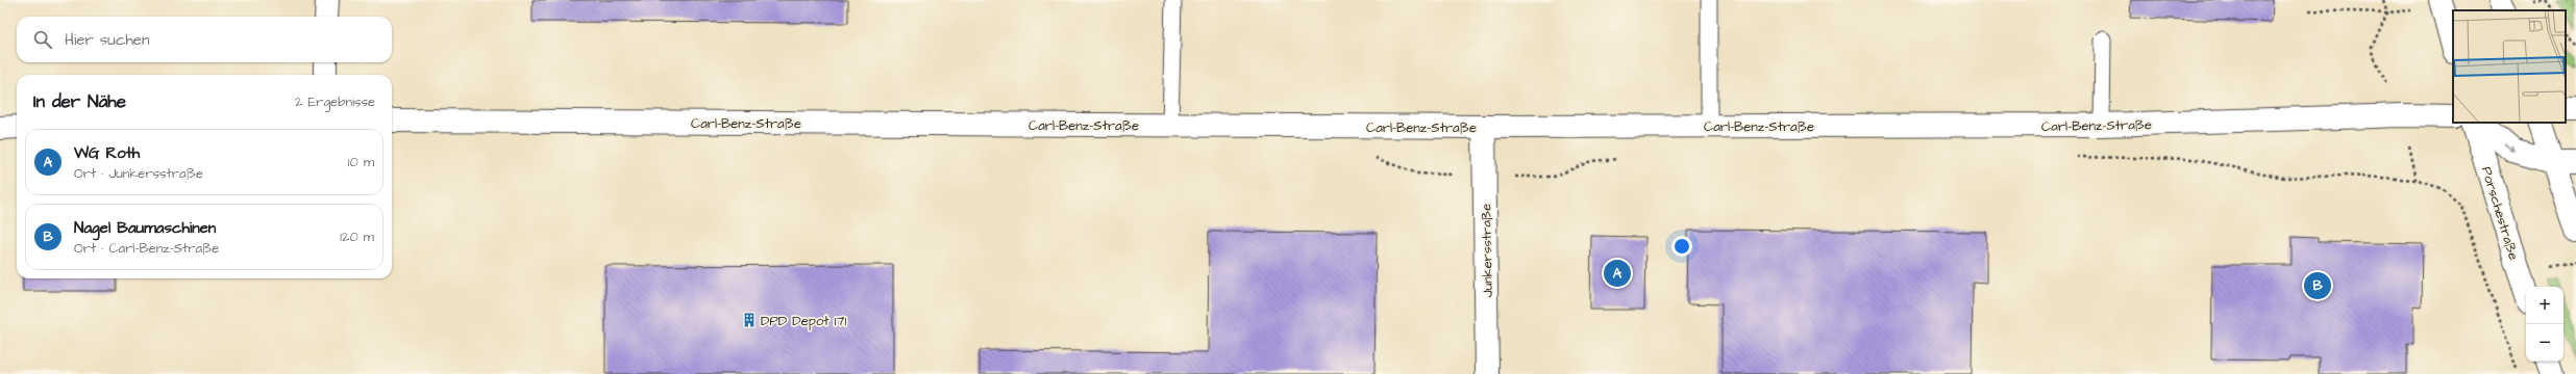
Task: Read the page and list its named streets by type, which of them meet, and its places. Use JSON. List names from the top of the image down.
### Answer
{
  "streets": {
    "street": ["Carl-Benz-Straße", "Porschestraße", "Junkersstraße"]
  },
  "crossings": [
    ["Carl-Benz-Straße", "Junkersstraße"]
  ],
  "places": {
    "building": ["DPD Depot 171"]
  },
  "page": {
    "search": "Hier suchen",
    "heading": ["In der Nähe", "2 Ergebnisse"],
    "list": [
      {
        "mark": "A",
        "name": "WG Roth",
        "note": "Ort · Junkersstraße",
        "value": "10 m"
      },
      {
        "mark": "B",
        "name": "Nagel Baumaschinen",
        "note": "Ort · Carl-Benz-Straße",
        "value": "120 m"
      }
    ],
    "pins": ["A", "B"],
    "map_buttons": ["+", "−"]
  }
}
